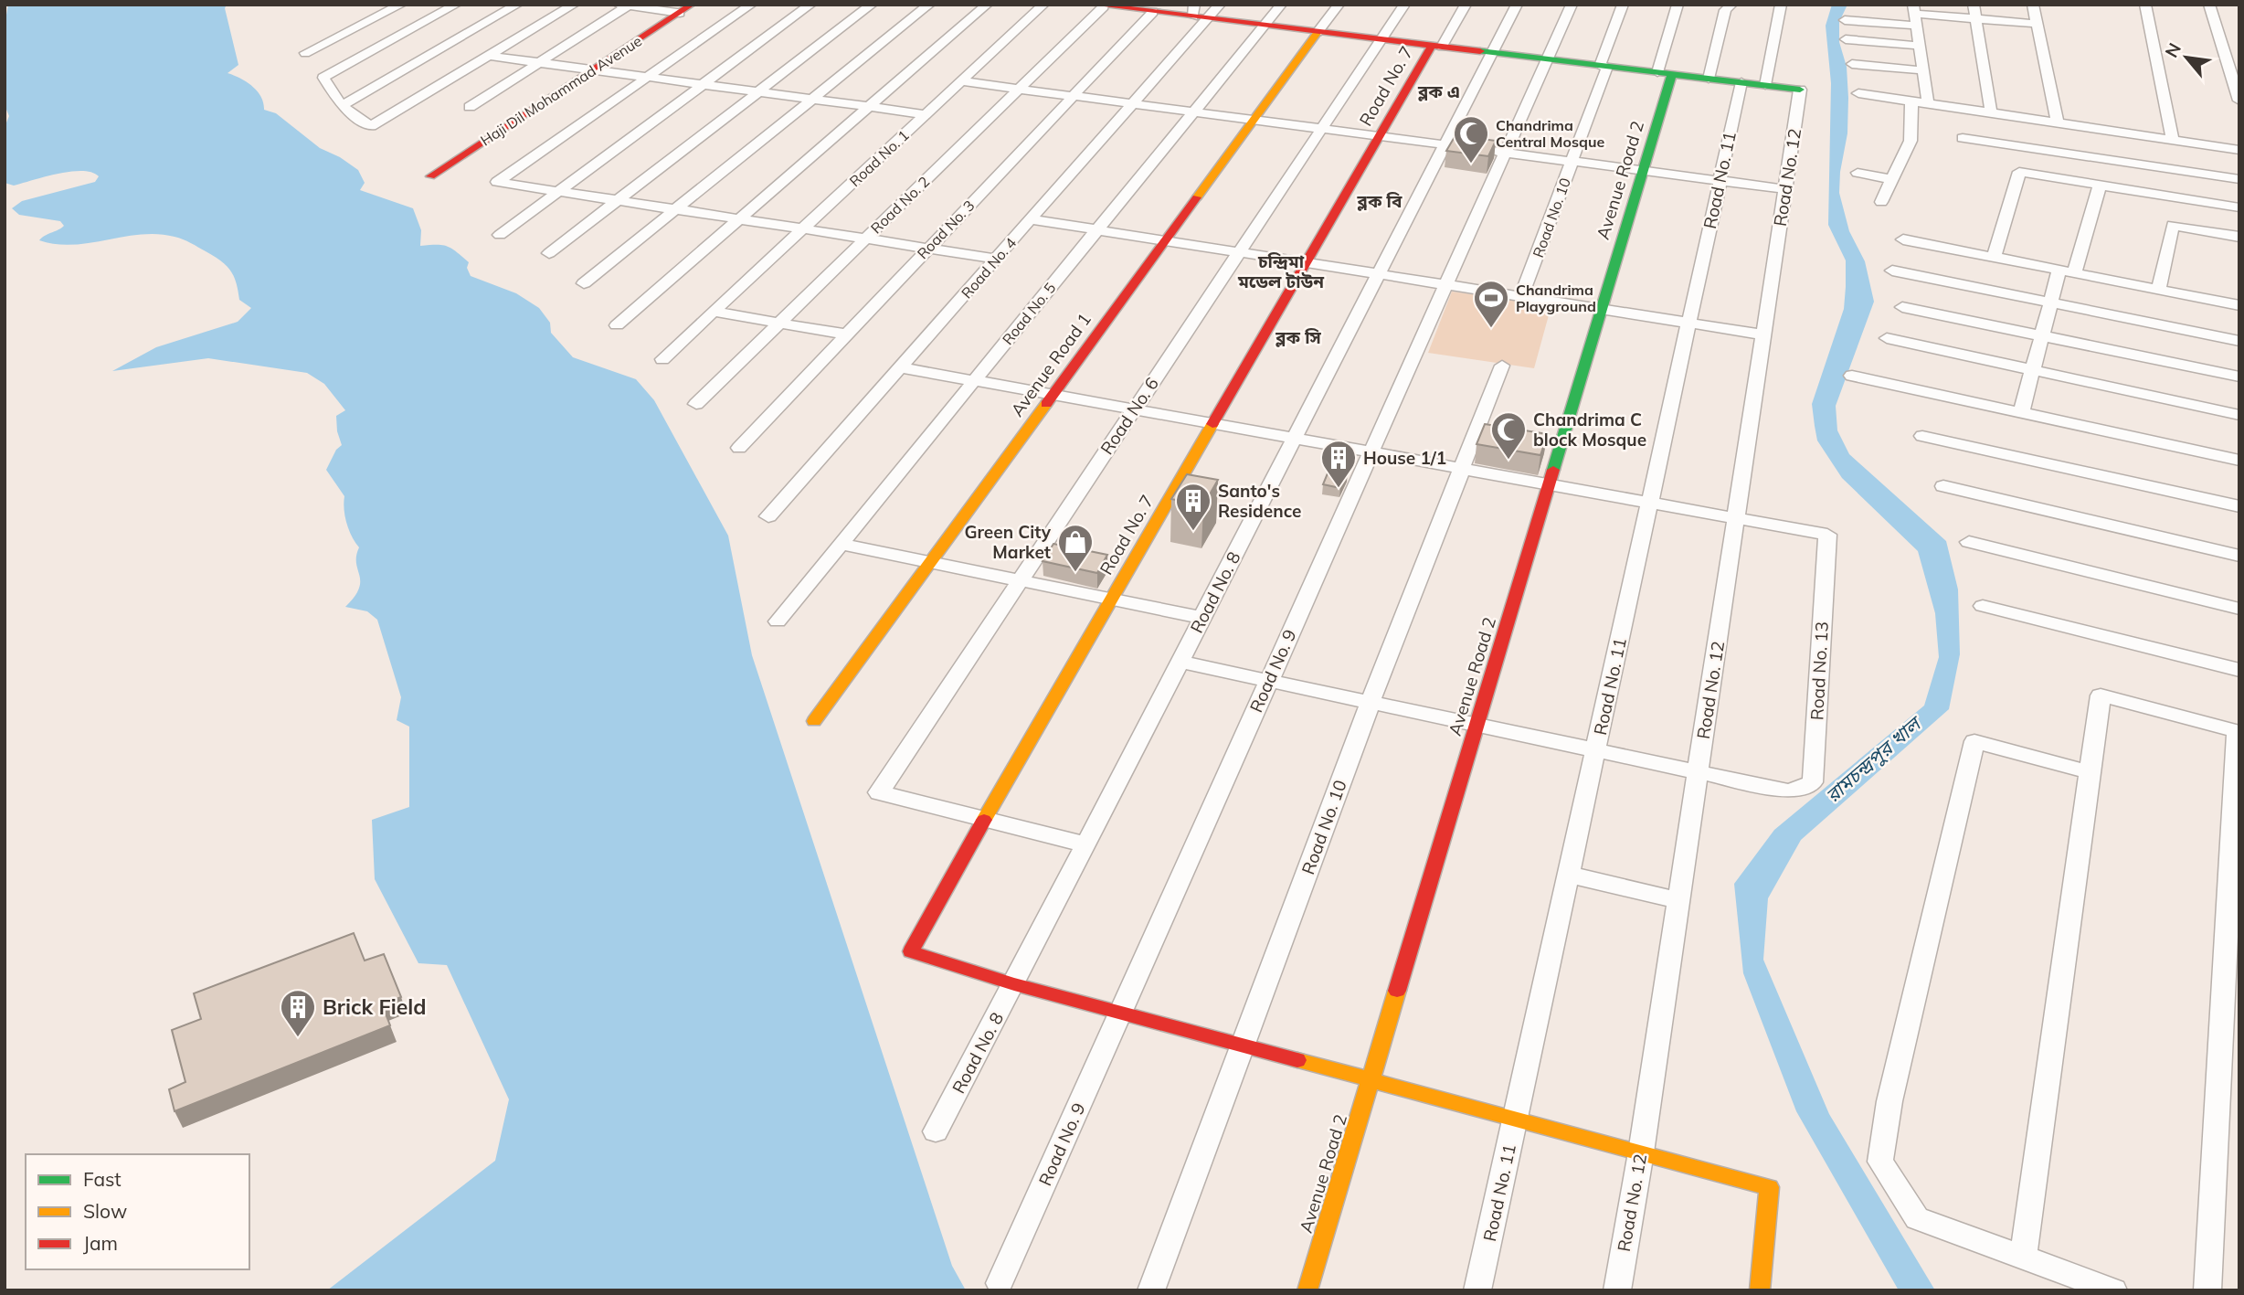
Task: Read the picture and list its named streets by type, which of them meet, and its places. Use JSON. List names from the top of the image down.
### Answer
{
  "streets": {
    "street": [
      "Road No. 7",
      "Haji Dil Mohammad Avenue",
      "Road No. 1",
      "Road No. 12",
      "Avenue Road 2",
      "Road No. 11",
      "Road No. 2",
      "Road No. 10",
      "Road No. 3",
      "Road No. 4",
      "Road No. 5",
      "Avenue Road 1",
      "Road No. 6",
      "Road No. 8",
      "Road No. 9",
      "Road No. 13"
    ]
  },
  "crossings": [
    ["Road No. 7", "Road No. 6"],
    ["Road No. 7", "Road No. 8"],
    ["Road No. 12", "Road No. 13"]
  ],
  "districts": [
    "ব্লক এ",
    "ব্লক বি",
    "চন্দ্রিমা মডেল টাউন",
    "ব্লক সি"
  ],
  "water": ["রামচন্দ্রপুর খাল"],
  "places": {
    "mosque": ["Chandrima Central Mosque", "Chandrima C block Mosque"],
    "sports": ["Chandrima Playground"],
    "building": ["House 1/1", "Santo's Residence", "Brick Field"],
    "shop": ["Green City Market"]
  },
  "legend": ["Fast", "Slow", "Jam"],
  "north": "top left"
}
